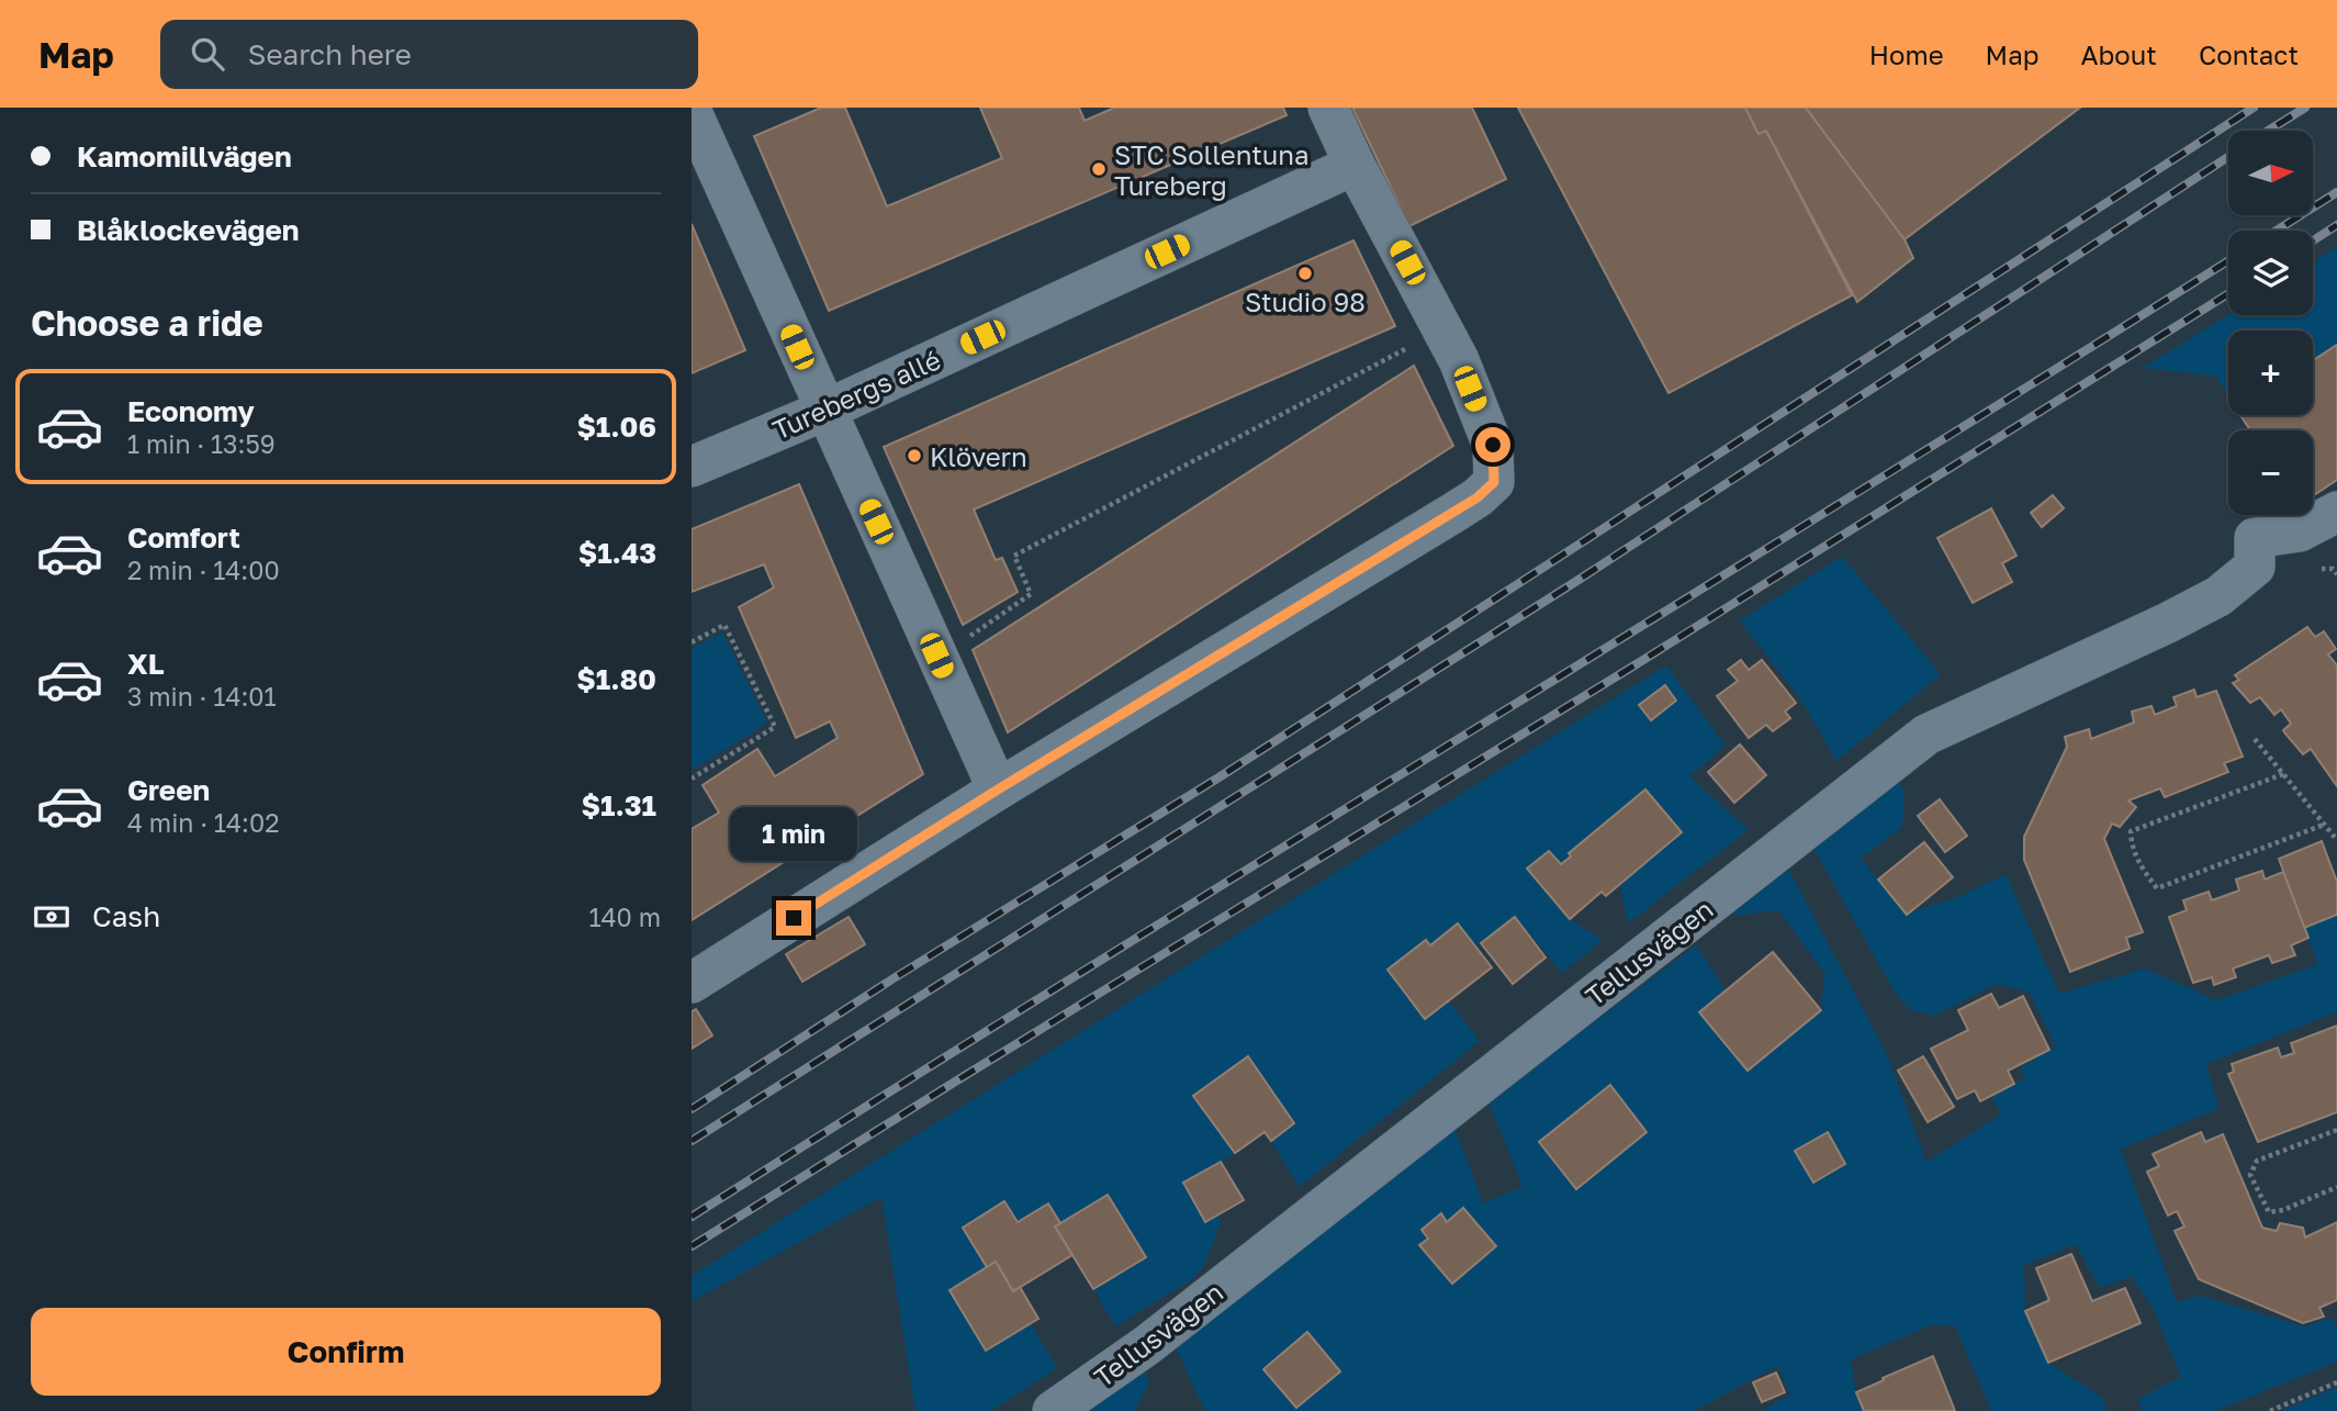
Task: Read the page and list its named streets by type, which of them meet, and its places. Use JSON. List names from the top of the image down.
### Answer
{
  "streets": {
    "street": ["Turebergs allé", "Tellusvägen"]
  },
  "places": ["STC Sollentuna Tureberg", "Studio 98", "Klövern"],
  "north": "right",
  "page": {
    "header": "Map",
    "search": "Search here",
    "nav": [
      "Home",
      "Map",
      "About",
      "Contact"
    ],
    "banner": ["Kamomillvägen", "Blåklockevägen"],
    "map_buttons": ["+", "−"],
    "heading": "Choose a ride",
    "list": [
      {
        "name": "Economy",
        "note": "1 min · 13:59",
        "value": "$1.06"
      },
      {
        "name": "Comfort",
        "note": "2 min · 14:00",
        "value": "$1.43"
      },
      {
        "name": "XL",
        "note": "3 min · 14:01",
        "value": "$1.80"
      },
      {
        "name": "Green",
        "note": "4 min · 14:02",
        "value": "$1.31"
      }
    ],
    "bubble": "1 min",
    "pay": ["Cash", "140 m"],
    "buttons": "Confirm"
  }
}
